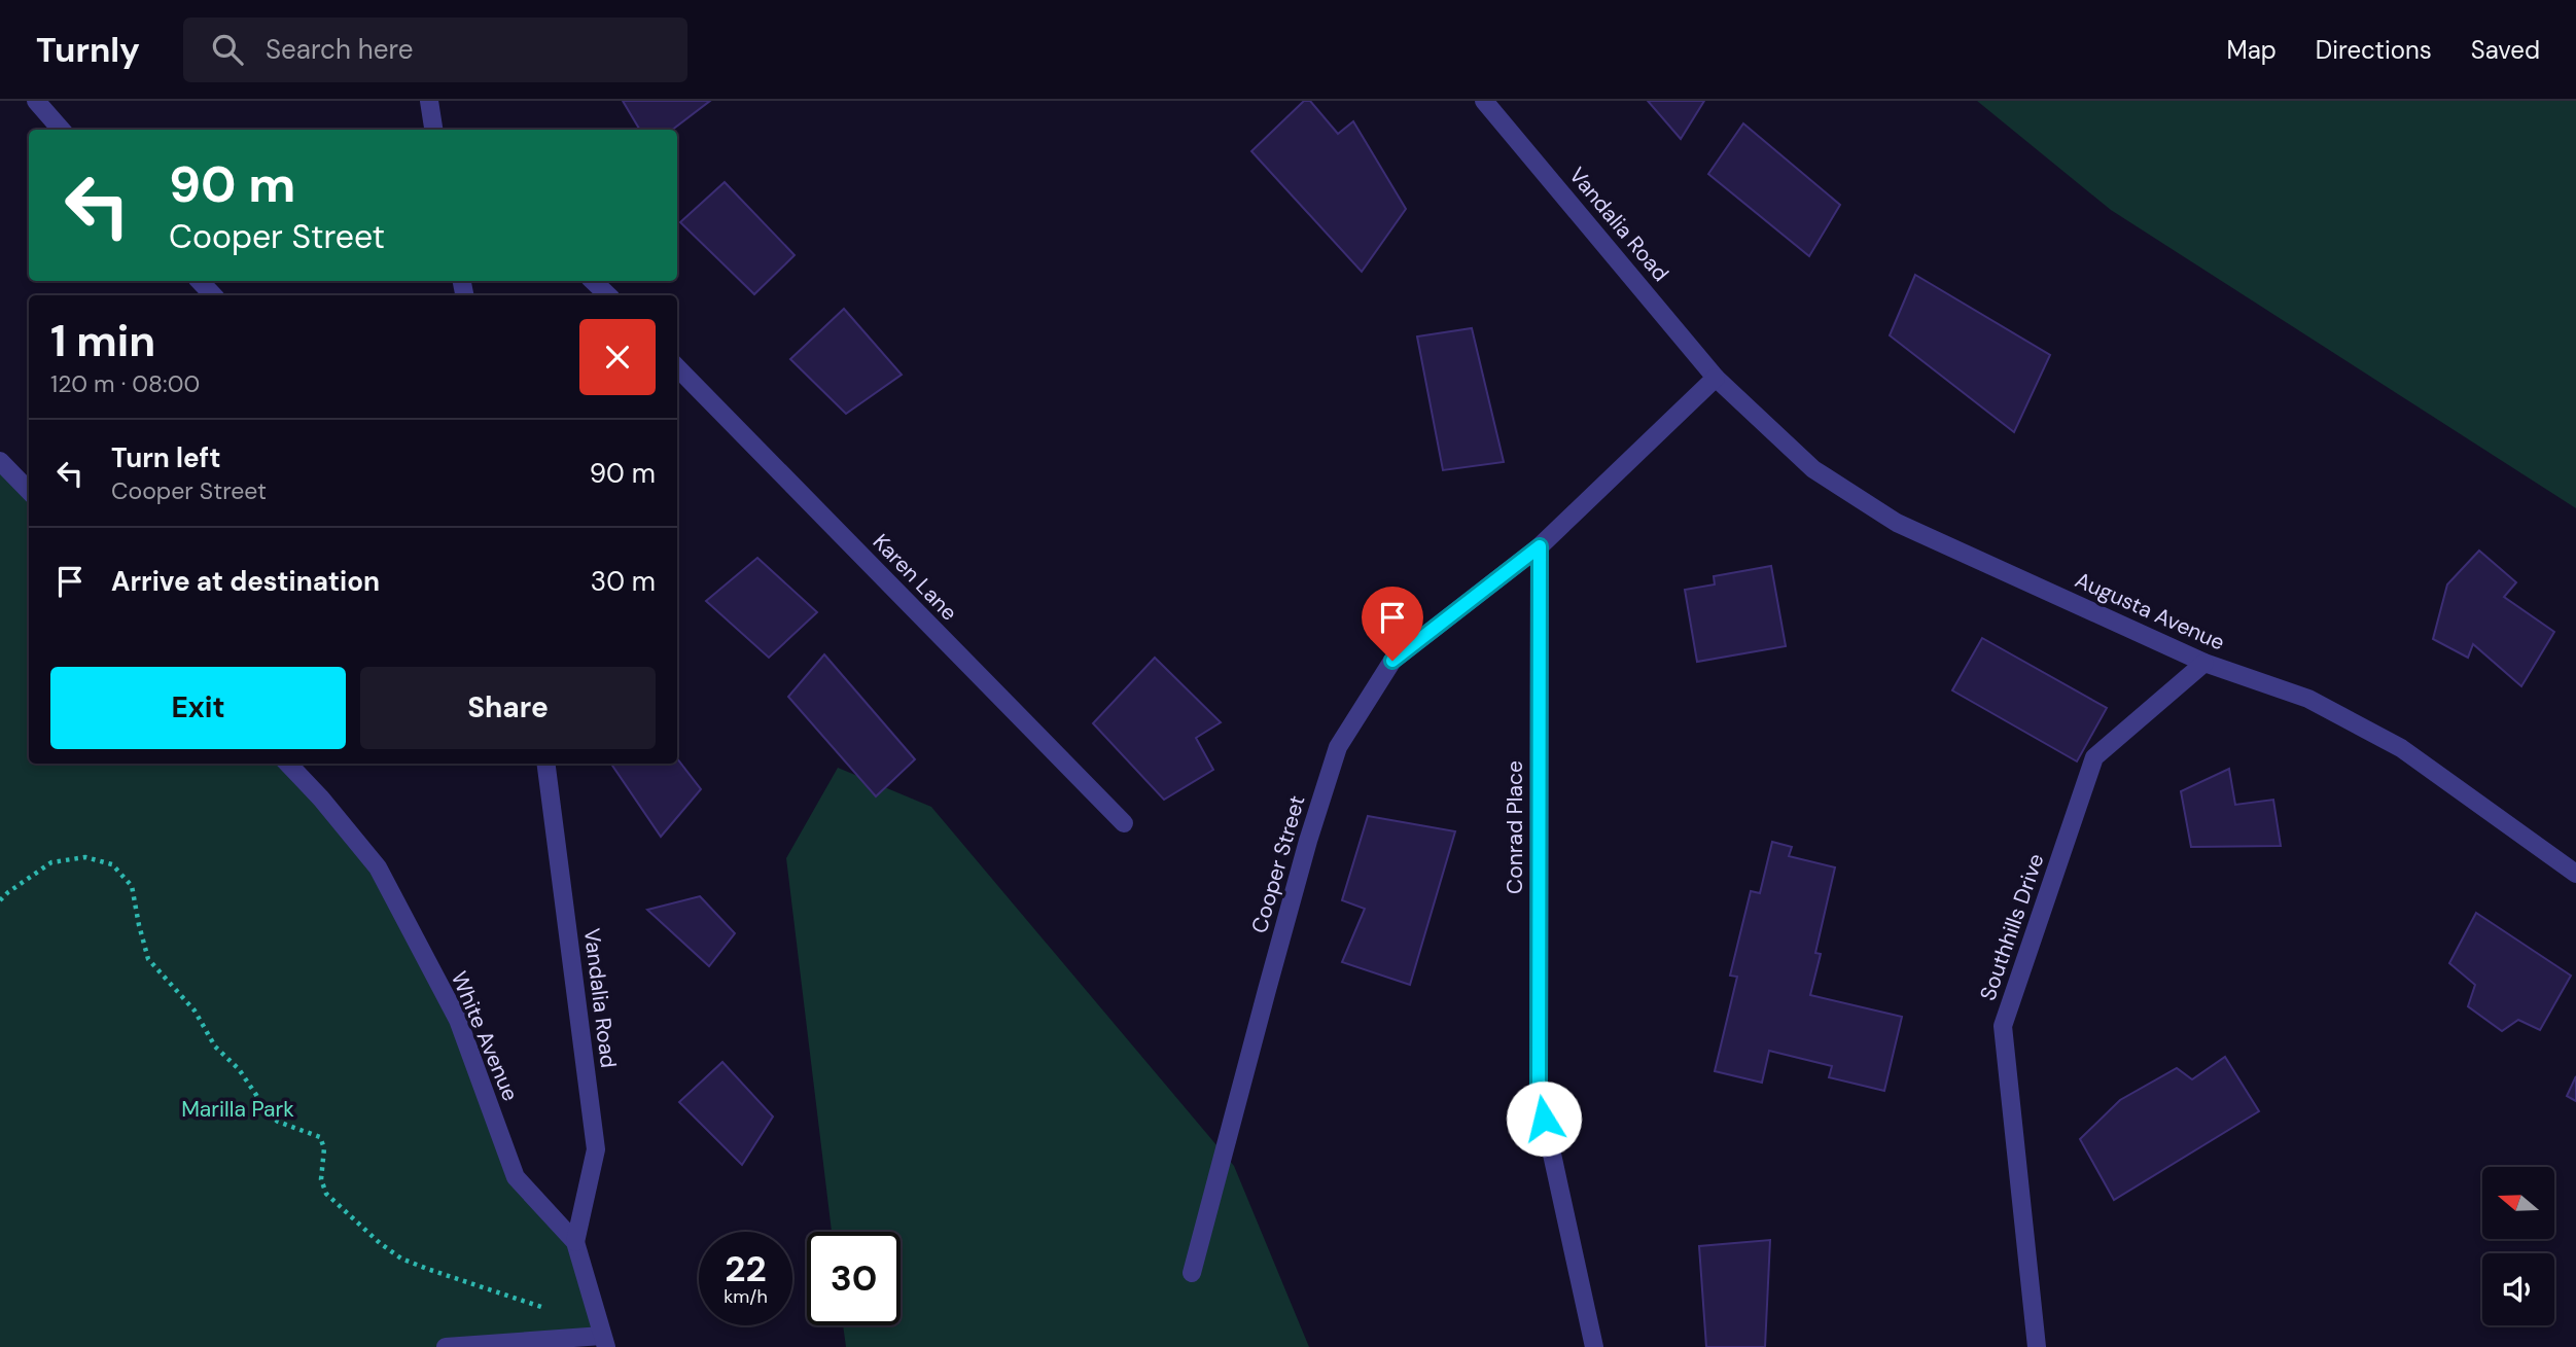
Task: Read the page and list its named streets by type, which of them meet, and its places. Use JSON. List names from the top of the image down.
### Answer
{
  "streets": {
    "street": [
      "Vandalia Road",
      "Karen Lane",
      "Augusta Avenue",
      "Conrad Place",
      "Cooper Street",
      "Southhills Drive",
      "White Avenue"
    ]
  },
  "crossings": [
    ["Vandalia Road", "Augusta Avenue"],
    ["Vandalia Road", "White Avenue"],
    ["Augusta Avenue", "Southhills Drive"],
    ["Conrad Place", "Cooper Street"]
  ],
  "parks": ["Marilla Park"],
  "north": "left",
  "page": {
    "header": "Turnly",
    "search": "Search here",
    "nav": ["Map", "Directions", "Saved"],
    "turn": ["90 m", "Cooper Street"],
    "heading": ["1 min", "120 m · 08:00"],
    "list": [
      {
        "name": "Turn left",
        "note": "Cooper Street",
        "value": "90 m"
      },
      {
        "name": "Arrive at destination",
        "value": "30 m"
      }
    ],
    "buttons": ["Exit", "Share"],
    "speed": "22 km/h",
    "limit": "30"
  }
}
